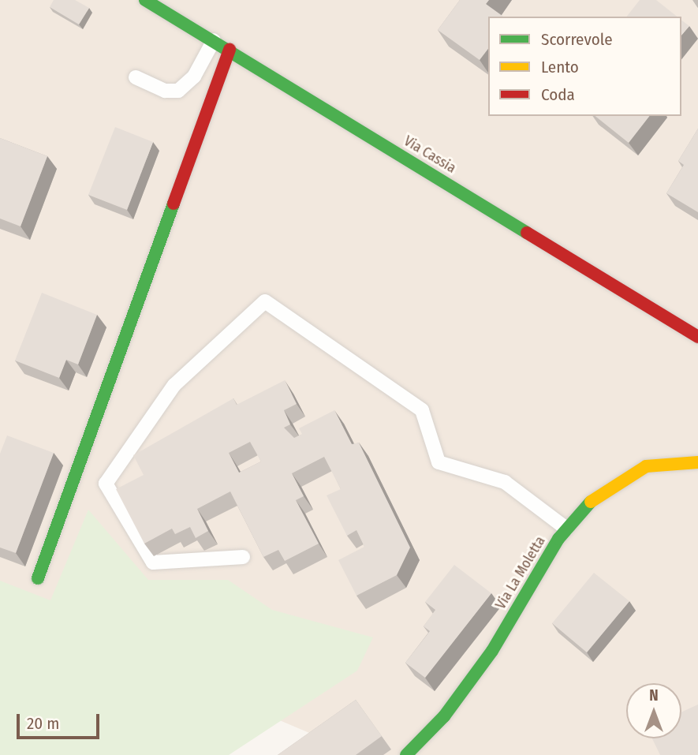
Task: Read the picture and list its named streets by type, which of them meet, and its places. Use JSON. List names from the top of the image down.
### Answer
{
  "streets": {
    "street": ["Via Cassia", "Via La Moletta"]
  },
  "legend": ["Scorrevole", "Lento", "Coda"],
  "scale_bar": "20 m",
  "north": "top"
}
